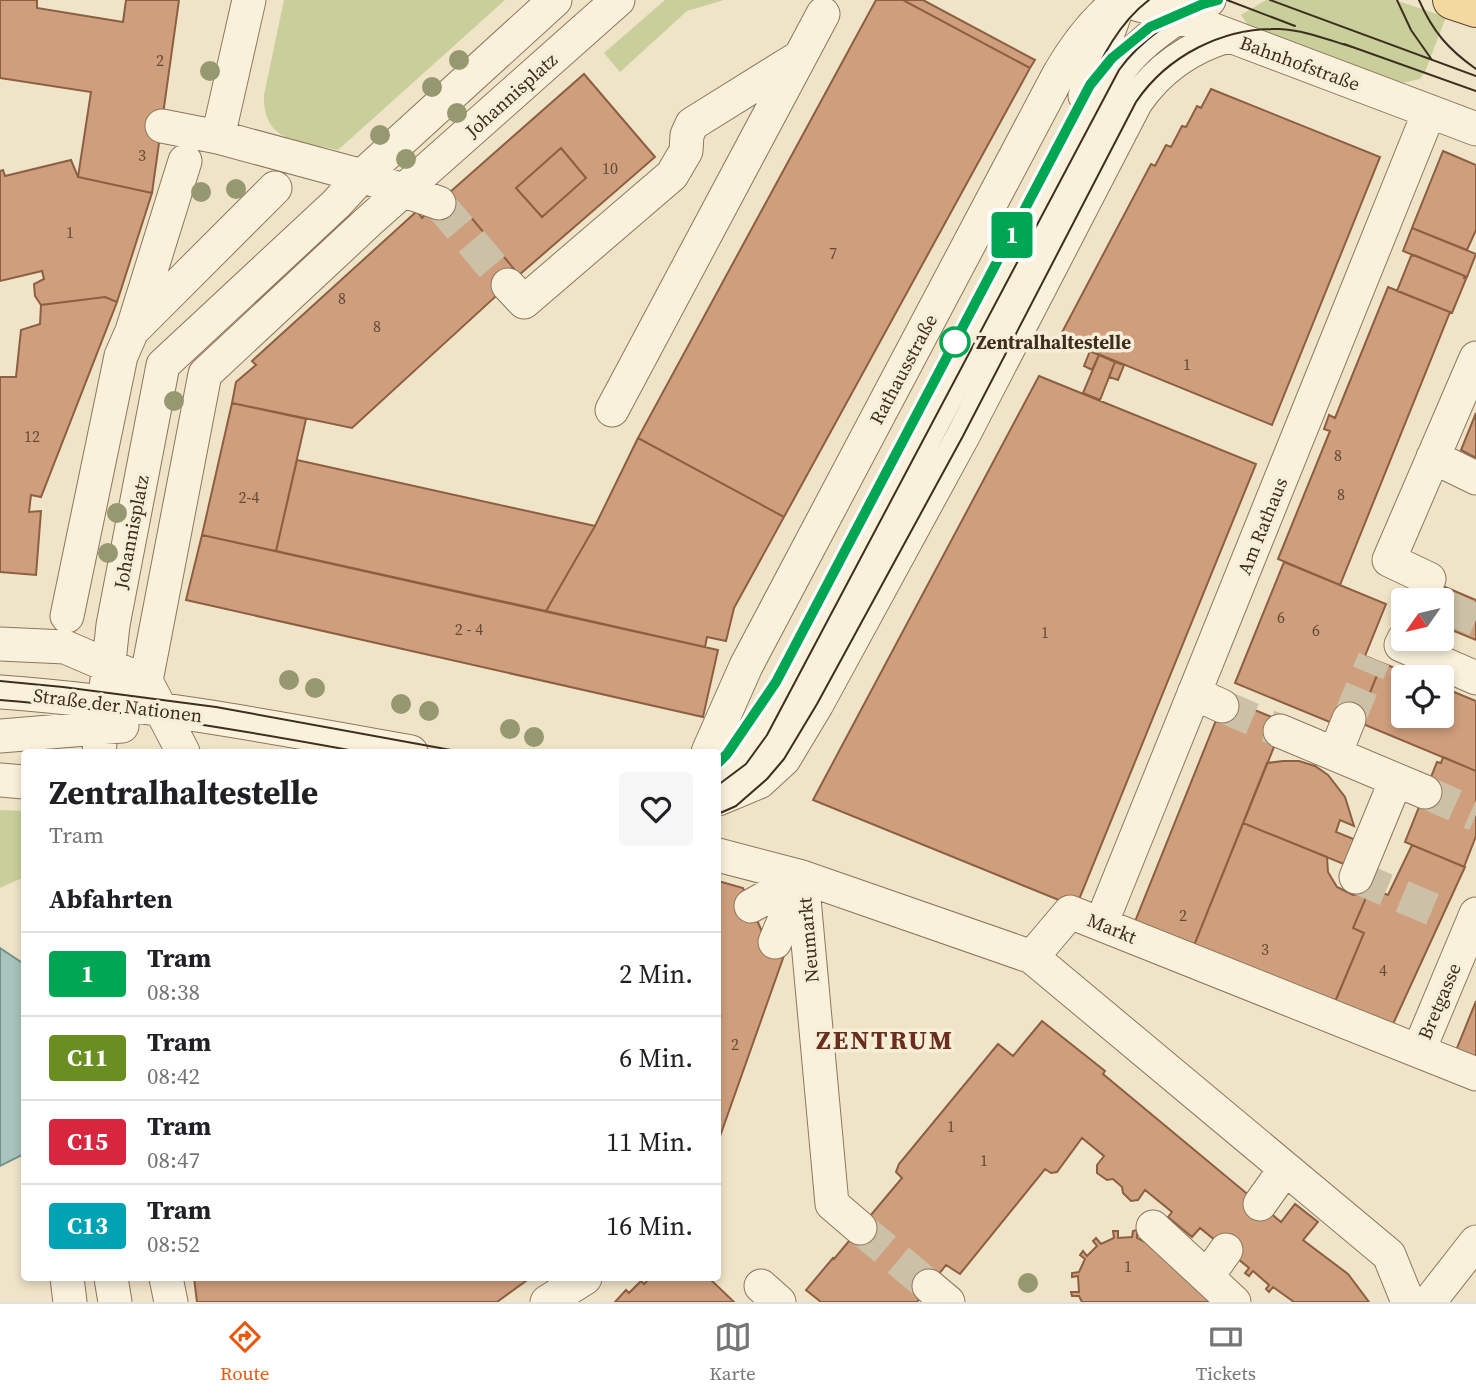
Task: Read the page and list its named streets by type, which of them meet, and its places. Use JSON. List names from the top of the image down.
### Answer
{
  "streets": {
    "street": [
      "Bahnhofstraße",
      "Johannisplatz",
      "Rathausstraße",
      "Am Rathaus",
      "Straße der Nationen",
      "Markt",
      "Neumarkt",
      "Bretgasse"
    ]
  },
  "crossings": [
    ["Bahnhofstraße", "Rathausstraße"],
    ["Johannisplatz", "Straße der Nationen"],
    ["Am Rathaus", "Markt"],
    ["Markt", "Neumarkt"],
    ["Markt", "Bretgasse"]
  ],
  "districts": ["ZENTRUM"],
  "places": ["Zentralhaltestelle"],
  "lines": ["tram line 1"],
  "house_numbers": [
    "2",
    "3",
    "10",
    "1",
    "7",
    "8",
    "8",
    "1",
    "12",
    "8",
    "8",
    "2-4",
    "6",
    "2 - 4",
    "6",
    "1",
    "2",
    "3",
    "4",
    "2",
    "1",
    "1",
    "1"
  ],
  "north": "bottom left",
  "page": {
    "on_map": "1",
    "heading": [
      ["Zentralhaltestelle", "Tram"],
      "Abfahrten"
    ],
    "list": [
      {
        "mark": "1",
        "name": "Tram",
        "note": "08:38",
        "value": "2 Min."
      },
      {
        "mark": "C11",
        "name": "Tram",
        "note": "08:42",
        "value": "6 Min."
      },
      {
        "mark": "C15",
        "name": "Tram",
        "note": "08:47",
        "value": "11 Min."
      },
      {
        "mark": "C13",
        "name": "Tram",
        "note": "08:52",
        "value": "16 Min."
      }
    ],
    "tabs": ["Route", "Karte", "Tickets"]
  }
}
